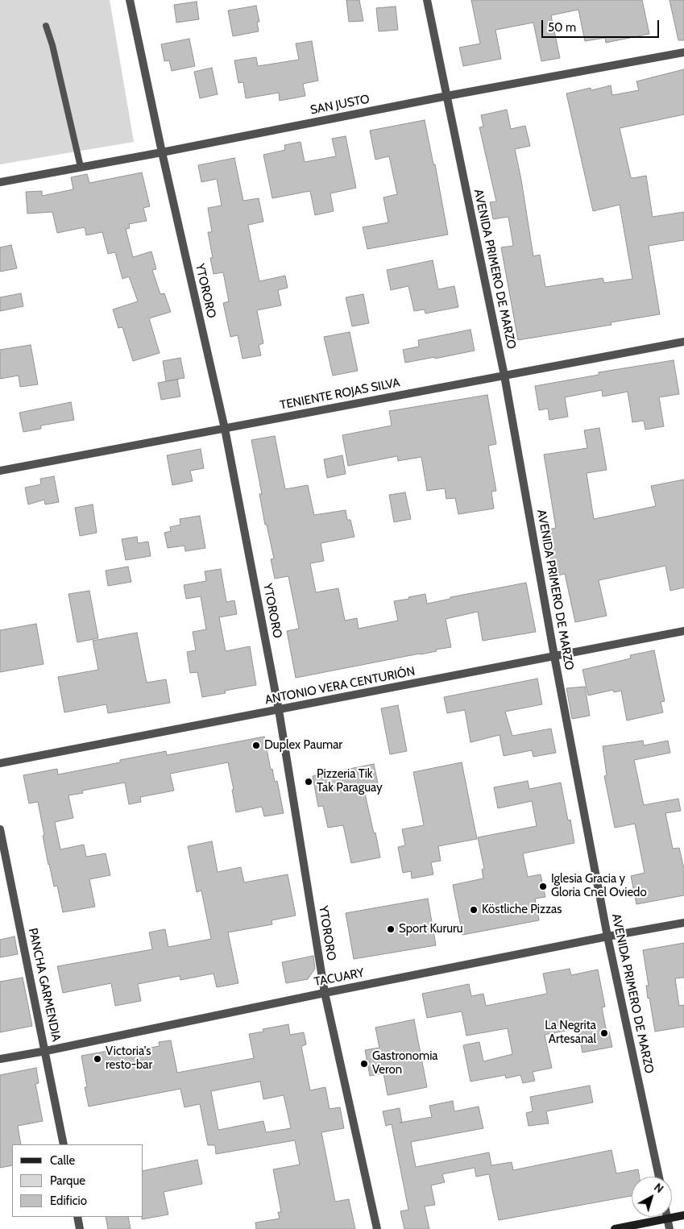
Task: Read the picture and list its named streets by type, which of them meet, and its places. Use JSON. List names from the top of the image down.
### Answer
{
  "streets": {
    "street": [
      "SAN JUSTO",
      "AVENIDA PRIMERO DE MARZO",
      "YTORORO",
      "TENIENTE ROJAS SILVA",
      "ANTONIO VERA CENTURIÓN",
      "TACUARY",
      "PANCHA GARMENDIA"
    ]
  },
  "crossings": [
    ["SAN JUSTO", "AVENIDA PRIMERO DE MARZO"],
    ["SAN JUSTO", "YTORORO"],
    ["AVENIDA PRIMERO DE MARZO", "TENIENTE ROJAS SILVA"],
    ["AVENIDA PRIMERO DE MARZO", "ANTONIO VERA CENTURIÓN"],
    ["AVENIDA PRIMERO DE MARZO", "TACUARY"],
    ["YTORORO", "TENIENTE ROJAS SILVA"],
    ["YTORORO", "ANTONIO VERA CENTURIÓN"],
    ["YTORORO", "TACUARY"],
    ["TACUARY", "PANCHA GARMENDIA"]
  ],
  "places": [
    "Duplex Paumar",
    "Pizzeria Tik Tak Paraguay",
    "Iglesia Gracia y Gloria Cnel Oviedo",
    "Köstliche Pizzas",
    "Sport Kururu",
    "La Negrita Artesanal",
    "Victoria's resto-bar",
    "Gastronomia Veron"
  ],
  "legend": ["Calle", "Parque", "Edificio"],
  "scale_bar": "50 m",
  "north": "top right"
}
